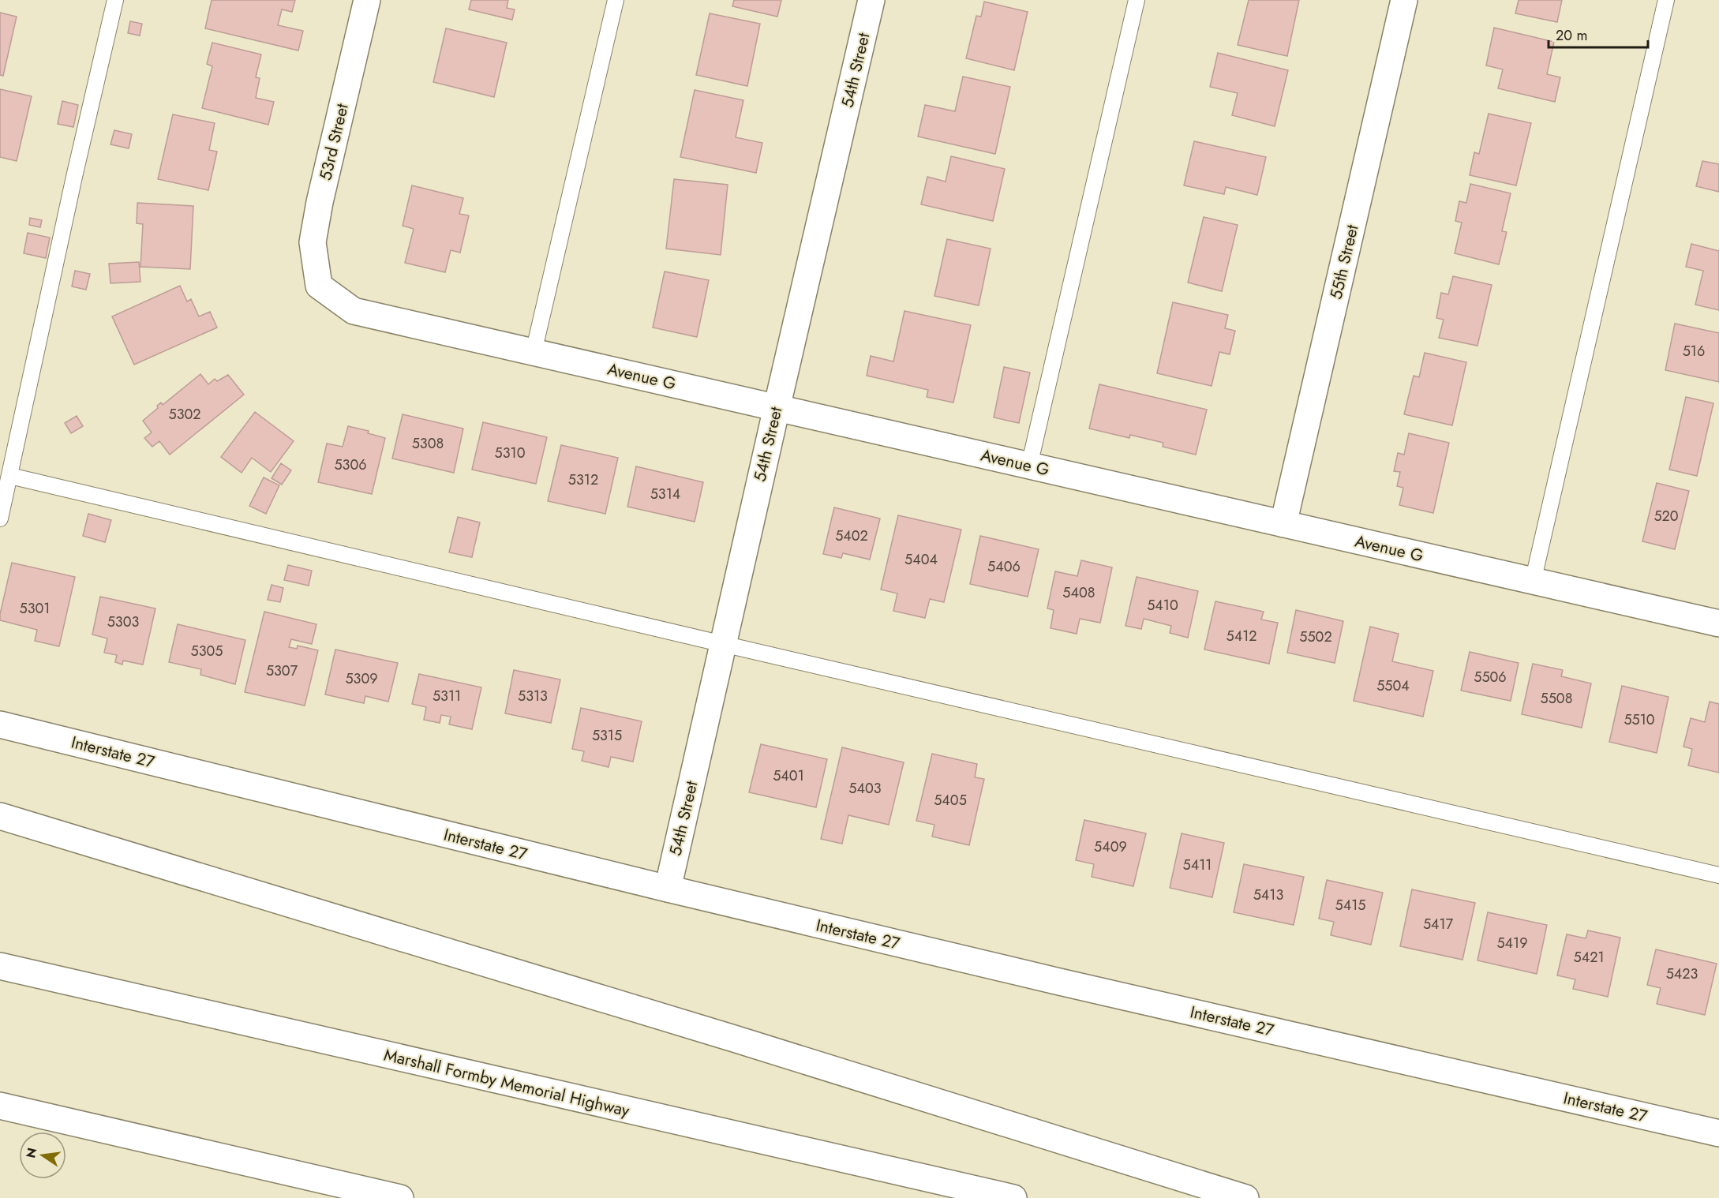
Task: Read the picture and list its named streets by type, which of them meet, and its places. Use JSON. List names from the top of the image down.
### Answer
{
  "streets": {
    "main road": [
      "54th Street",
      "53rd Street",
      "55th Street",
      "Avenue G",
      "Interstate 27",
      "Marshall Formby Memorial Highway"
    ]
  },
  "crossings": [
    ["54th Street", "Avenue G"],
    ["54th Street", "Interstate 27"],
    ["53rd Street", "Avenue G"],
    ["55th Street", "Avenue G"]
  ],
  "house_numbers": [
    "516",
    "5302",
    "5308",
    "5310",
    "5306",
    "5312",
    "5314",
    "520",
    "5402",
    "5404",
    "5406",
    "5408",
    "5410",
    "5301",
    "5303",
    "5412",
    "5502",
    "5305",
    "5307",
    "5506",
    "5309",
    "5504",
    "5311",
    "5313",
    "5508",
    "5510",
    "5315",
    "5401",
    "5403",
    "5405",
    "5409",
    "5411",
    "5413",
    "5415",
    "5417",
    "5419",
    "5421",
    "5423"
  ],
  "scale_bar": "20 m",
  "north": "left"
}
